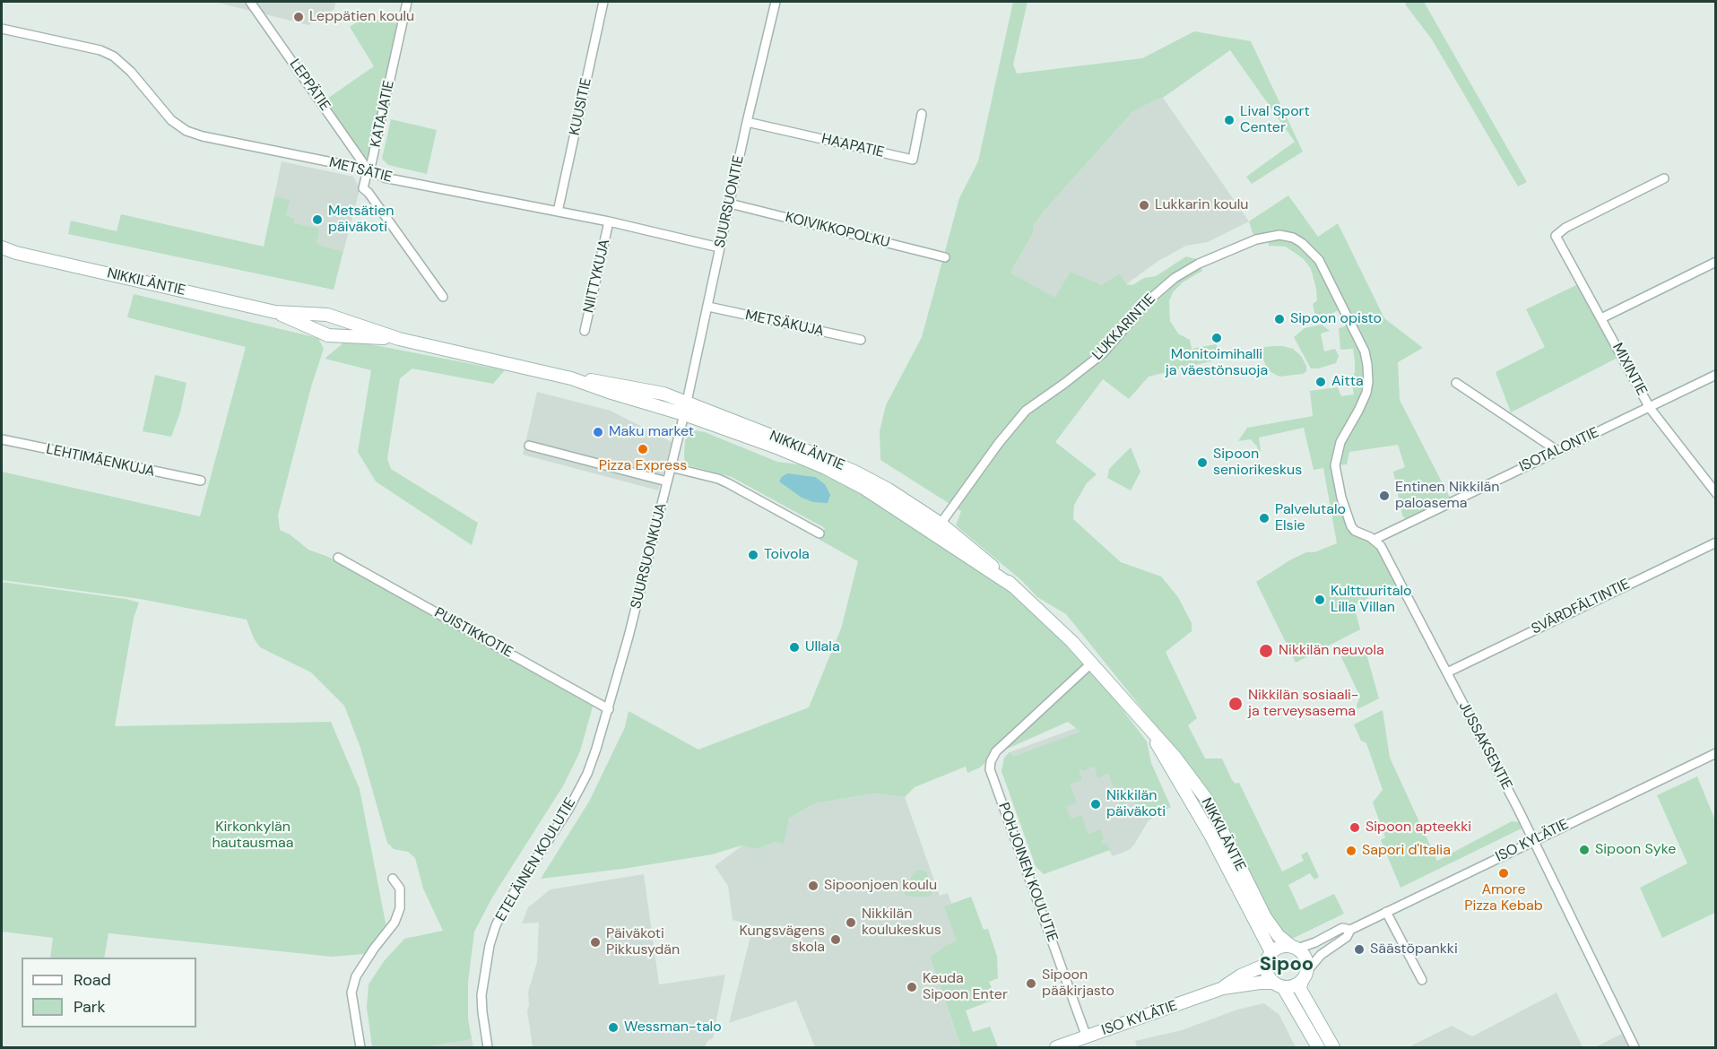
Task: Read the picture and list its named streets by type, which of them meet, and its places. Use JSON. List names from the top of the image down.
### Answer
{
  "streets": {
    "street": [
      "LEPPÄTIE",
      "KUUSITIE",
      "KATAJATIE",
      "HAAPATIE",
      "METSÄTIE",
      "SUURSUONTIE",
      "KOIVIKKOPOLKU",
      "NIITTYKUJA",
      "NIKKILÄNTIE",
      "METSÄKUJA",
      "LUKKARINTIE",
      "MIXINTIE",
      "ISOTALONTIE",
      "LEHTIMÄENKUJA",
      "SUURSUONKUJA",
      "SVÄRDFÄLTINTIE",
      "PUISTIKKOTIE",
      "JUSSAKSENTIE",
      "ISO KYLÄTIE",
      "ETELÄINEN KOULUTIE",
      "POHJOINEN KOULUTIE"
    ]
  },
  "crossings": [
    ["LEPPÄTIE", "KATAJATIE"],
    ["LEPPÄTIE", "METSÄTIE"],
    ["KUUSITIE", "METSÄTIE"],
    ["KATAJATIE", "METSÄTIE"],
    ["HAAPATIE", "SUURSUONTIE"],
    ["METSÄTIE", "SUURSUONTIE"],
    ["METSÄTIE", "NIITTYKUJA"],
    ["SUURSUONTIE", "KOIVIKKOPOLKU"],
    ["SUURSUONTIE", "NIKKILÄNTIE"],
    ["SUURSUONTIE", "METSÄKUJA"],
    ["SUURSUONTIE", "SUURSUONKUJA"],
    ["NIKKILÄNTIE", "LUKKARINTIE"],
    ["NIKKILÄNTIE", "SUURSUONKUJA"],
    ["NIKKILÄNTIE", "ISO KYLÄTIE"],
    ["NIKKILÄNTIE", "POHJOINEN KOULUTIE"],
    ["LUKKARINTIE", "JUSSAKSENTIE"],
    ["MIXINTIE", "ISOTALONTIE"],
    ["ISOTALONTIE", "JUSSAKSENTIE"],
    ["SUURSUONKUJA", "PUISTIKKOTIE"],
    ["SUURSUONKUJA", "ETELÄINEN KOULUTIE"],
    ["SVÄRDFÄLTINTIE", "JUSSAKSENTIE"],
    ["PUISTIKKOTIE", "ETELÄINEN KOULUTIE"],
    ["JUSSAKSENTIE", "ISO KYLÄTIE"],
    ["ISO KYLÄTIE", "POHJOINEN KOULUTIE"]
  ],
  "districts": ["Sipoo"],
  "parks": ["Kirkonkylän hautausmaa"],
  "places": [
    "Leppätien koulu",
    "Lival Sport Center",
    "Lukkarin koulu",
    "Metsätien päiväkoti",
    "Sipoon opisto",
    "Monitoimihalli ja väestönsuoja",
    "Aitta",
    "Maku market",
    "Pizza Express",
    "Sipoon seniorikeskus",
    "Entinen Nikkilän paloasema",
    "Palvelutalo Elsie",
    "Toivola",
    "Kulttuuritalo Lilla Villan",
    "Ullala",
    "Nikkilän neuvola",
    "Nikkilän sosiaali- ja terveysasema",
    "Nikkilän päiväkoti",
    "Sipoon apteekki",
    "Sipoon Syke",
    "Sapori d'Italia",
    "Amore Pizza Kebab",
    "Sipoonjoen koulu",
    "Nikkilän koulukeskus",
    "Kungsvägens skola",
    "Päiväkoti Pikkusydän",
    "Säästöpankki",
    "Sipoon pääkirjasto",
    "Keuda Sipoon Enter",
    "Wessman-talo"
  ],
  "legend": ["Road", "Park"]
}
